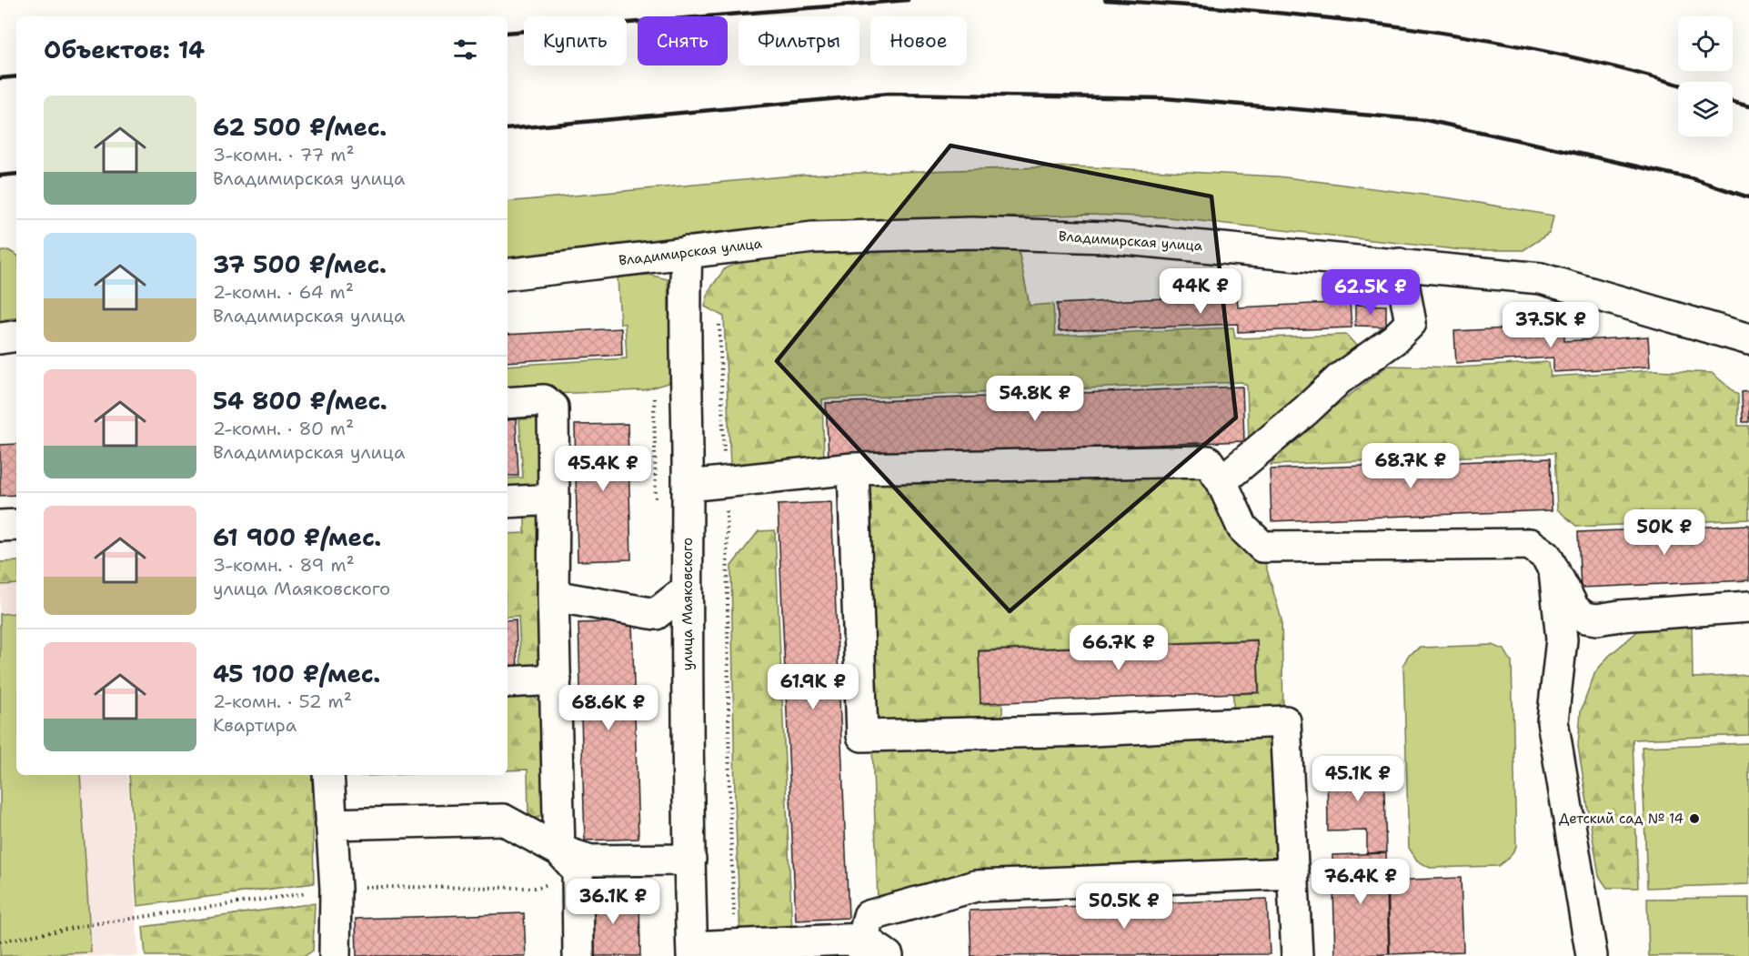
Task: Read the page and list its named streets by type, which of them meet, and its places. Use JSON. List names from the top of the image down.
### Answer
{
  "streets": {
    "street": ["Владимирская улица", "улица Маяковского"]
  },
  "crossings": [
    ["Владимирская улица", "улица Маяковского"]
  ],
  "places": ["Детский сад № 14"],
  "page": {
    "chip": [
      "Купить",
      "Снять",
      "Фильтры",
      "Новое"
    ],
    "heading": "Объектов: 14",
    "list": [
      {
        "name": "62 500 ₽/мес.",
        "note": "3-комн. · 77 m² · Владимирская улица"
      },
      {
        "name": "37 500 ₽/мес.",
        "note": "2-комн. · 64 m² · Владимирская улица"
      },
      {
        "name": "54 800 ₽/мес.",
        "note": "2-комн. · 80 m² · Владимирская улица"
      },
      {
        "name": "61 900 ₽/мес.",
        "note": "3-комн. · 89 m² · улица Маяковского"
      },
      {
        "name": "45 100 ₽/мес.",
        "note": "2-комн. · 52 m² · Квартира"
      }
    ],
    "price": [
      "44K ₽",
      "62.5K ₽",
      "37.5K ₽",
      "54.8K ₽",
      "68.7K ₽",
      "45.4K ₽",
      "50K ₽",
      "66.7K ₽",
      "61.9K ₽",
      "68.6K ₽",
      "45.1K ₽",
      "76.4K ₽",
      "36.1K ₽",
      "50.5K ₽"
    ]
  }
}
